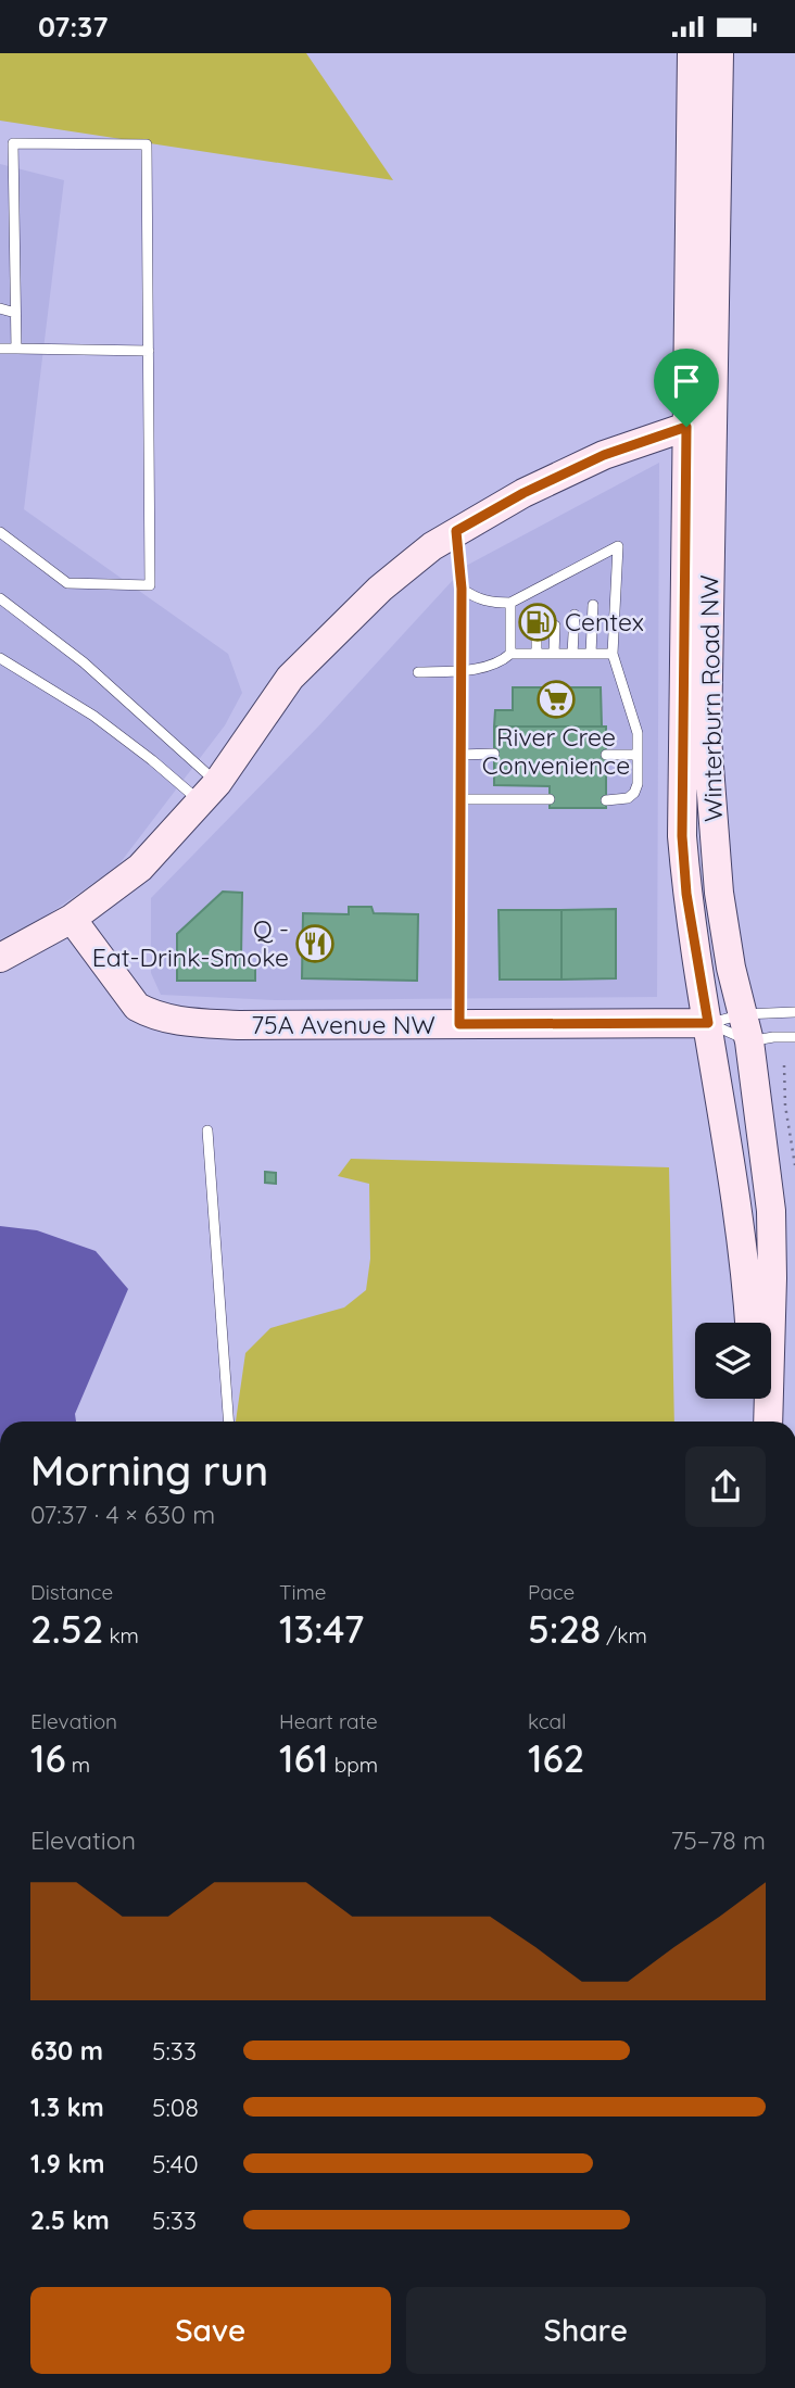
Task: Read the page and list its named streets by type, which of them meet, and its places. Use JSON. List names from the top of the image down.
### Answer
{
  "streets": {
    "main road": ["Winterburn Road NW", "75A Avenue NW"]
  },
  "crossings": [
    ["Winterburn Road NW", "75A Avenue NW"]
  ],
  "places": {
    "fuel station": ["Centex"],
    "supermarket": ["River Cree Convenience"],
    "restaurant": ["Q - Eat-Drink-Smoke"]
  },
  "page": {
    "status": "07:37",
    "heading": ["Morning run", "07:37 · 4 × 630 m"],
    "stats": [
      ["Distance", "2.52 km"],
      ["Time", "13:47"],
      ["Pace", "5:28 /km"],
      ["Elevation", "16 m"],
      ["Heart rate", "161 bpm"],
      ["kcal", "162"]
    ],
    "chart": ["Elevation", "75–78 m"],
    "list": [
      {
        "name": "630 m",
        "note": "5:33"
      },
      {
        "name": "1.3 km",
        "note": "5:08"
      },
      {
        "name": "1.9 km",
        "note": "5:40"
      },
      {
        "name": "2.5 km",
        "note": "5:33"
      }
    ],
    "buttons": ["Save", "Share"]
  }
}
